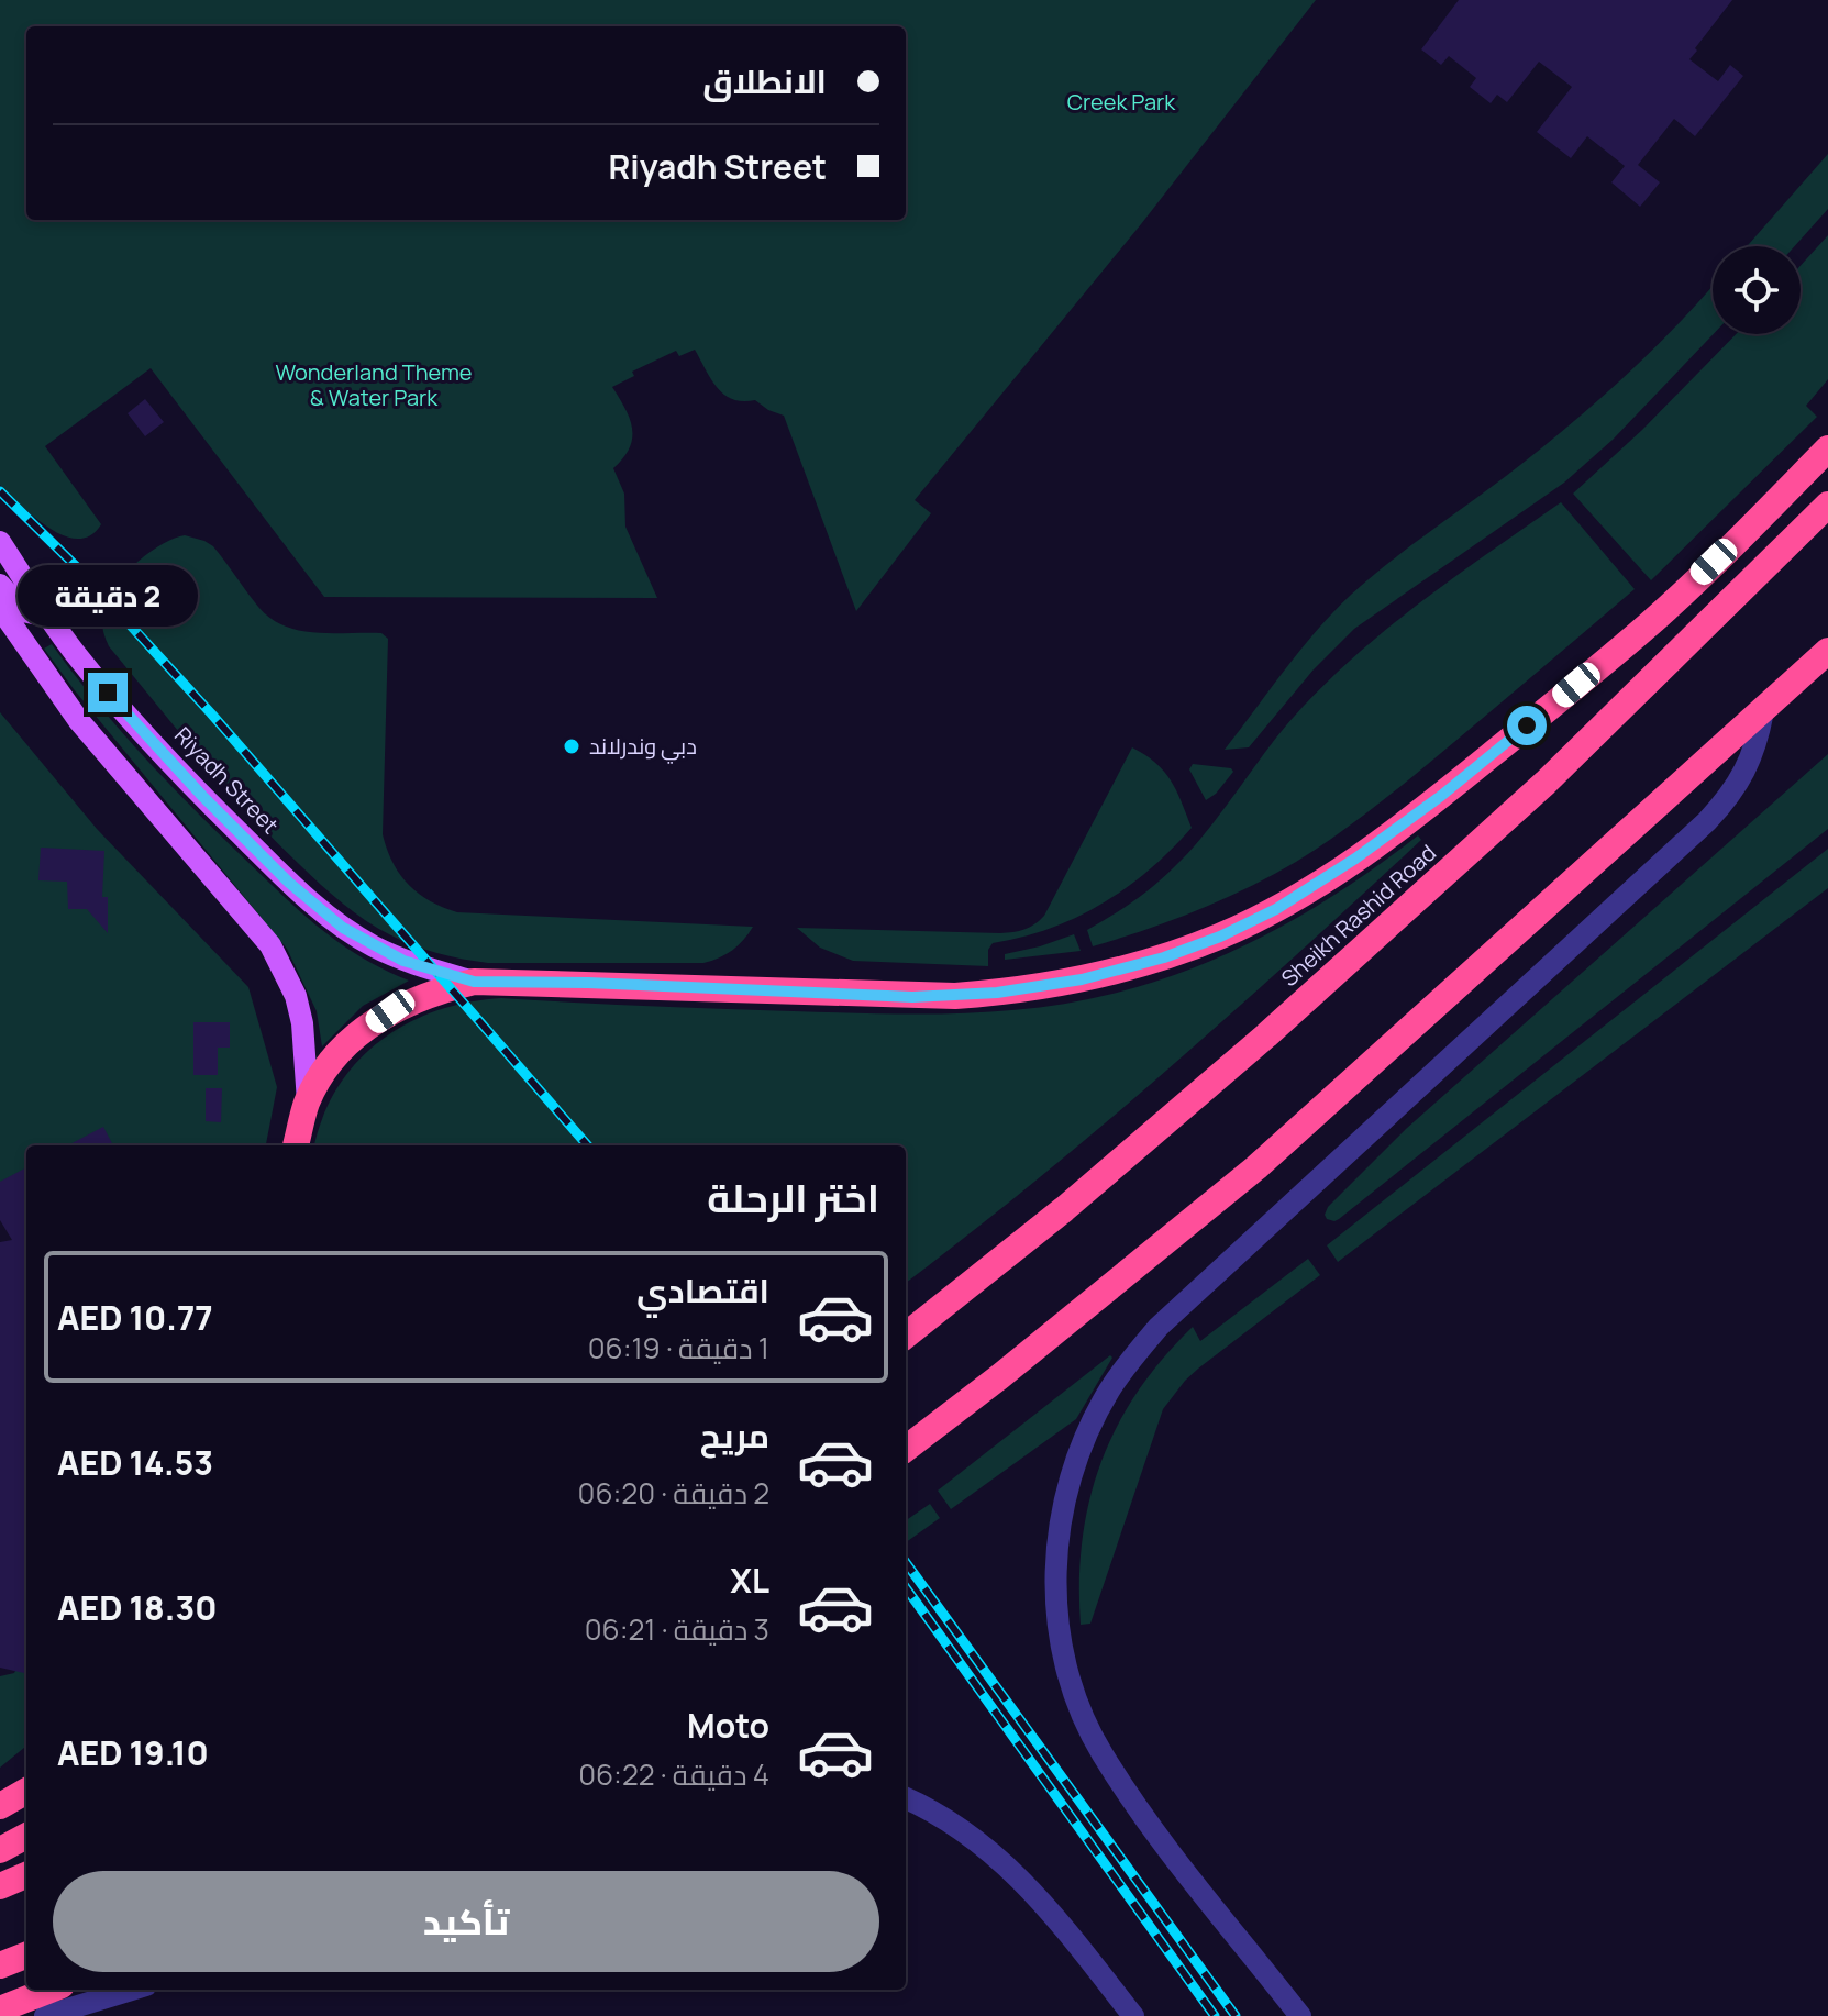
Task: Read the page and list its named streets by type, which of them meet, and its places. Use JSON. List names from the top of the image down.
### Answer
{
  "streets": {
    "highway": ["Sheikh Rashid Road"],
    "main road": ["Riyadh Street"]
  },
  "parks": ["Creek Park", "Wonderland Theme & Water Park"],
  "places": ["دبي وندرلاند"],
  "page": {
    "banner": ["الانطلاق", "Riyadh Street"],
    "bubble": "2 دقيقة",
    "heading": "اختر الرحلة",
    "list": [
      {
        "name": "اقتصادي",
        "note": "1 دقيقة · 06:19",
        "value": "AED 10.77"
      },
      {
        "name": "مريح",
        "note": "2 دقيقة · 06:20",
        "value": "AED 14.53"
      },
      {
        "name": "XL",
        "note": "3 دقيقة · 06:21",
        "value": "AED 18.30"
      },
      {
        "name": "Moto",
        "note": "4 دقيقة · 06:22",
        "value": "AED 19.10"
      }
    ],
    "buttons": "تأكيد"
  }
}
